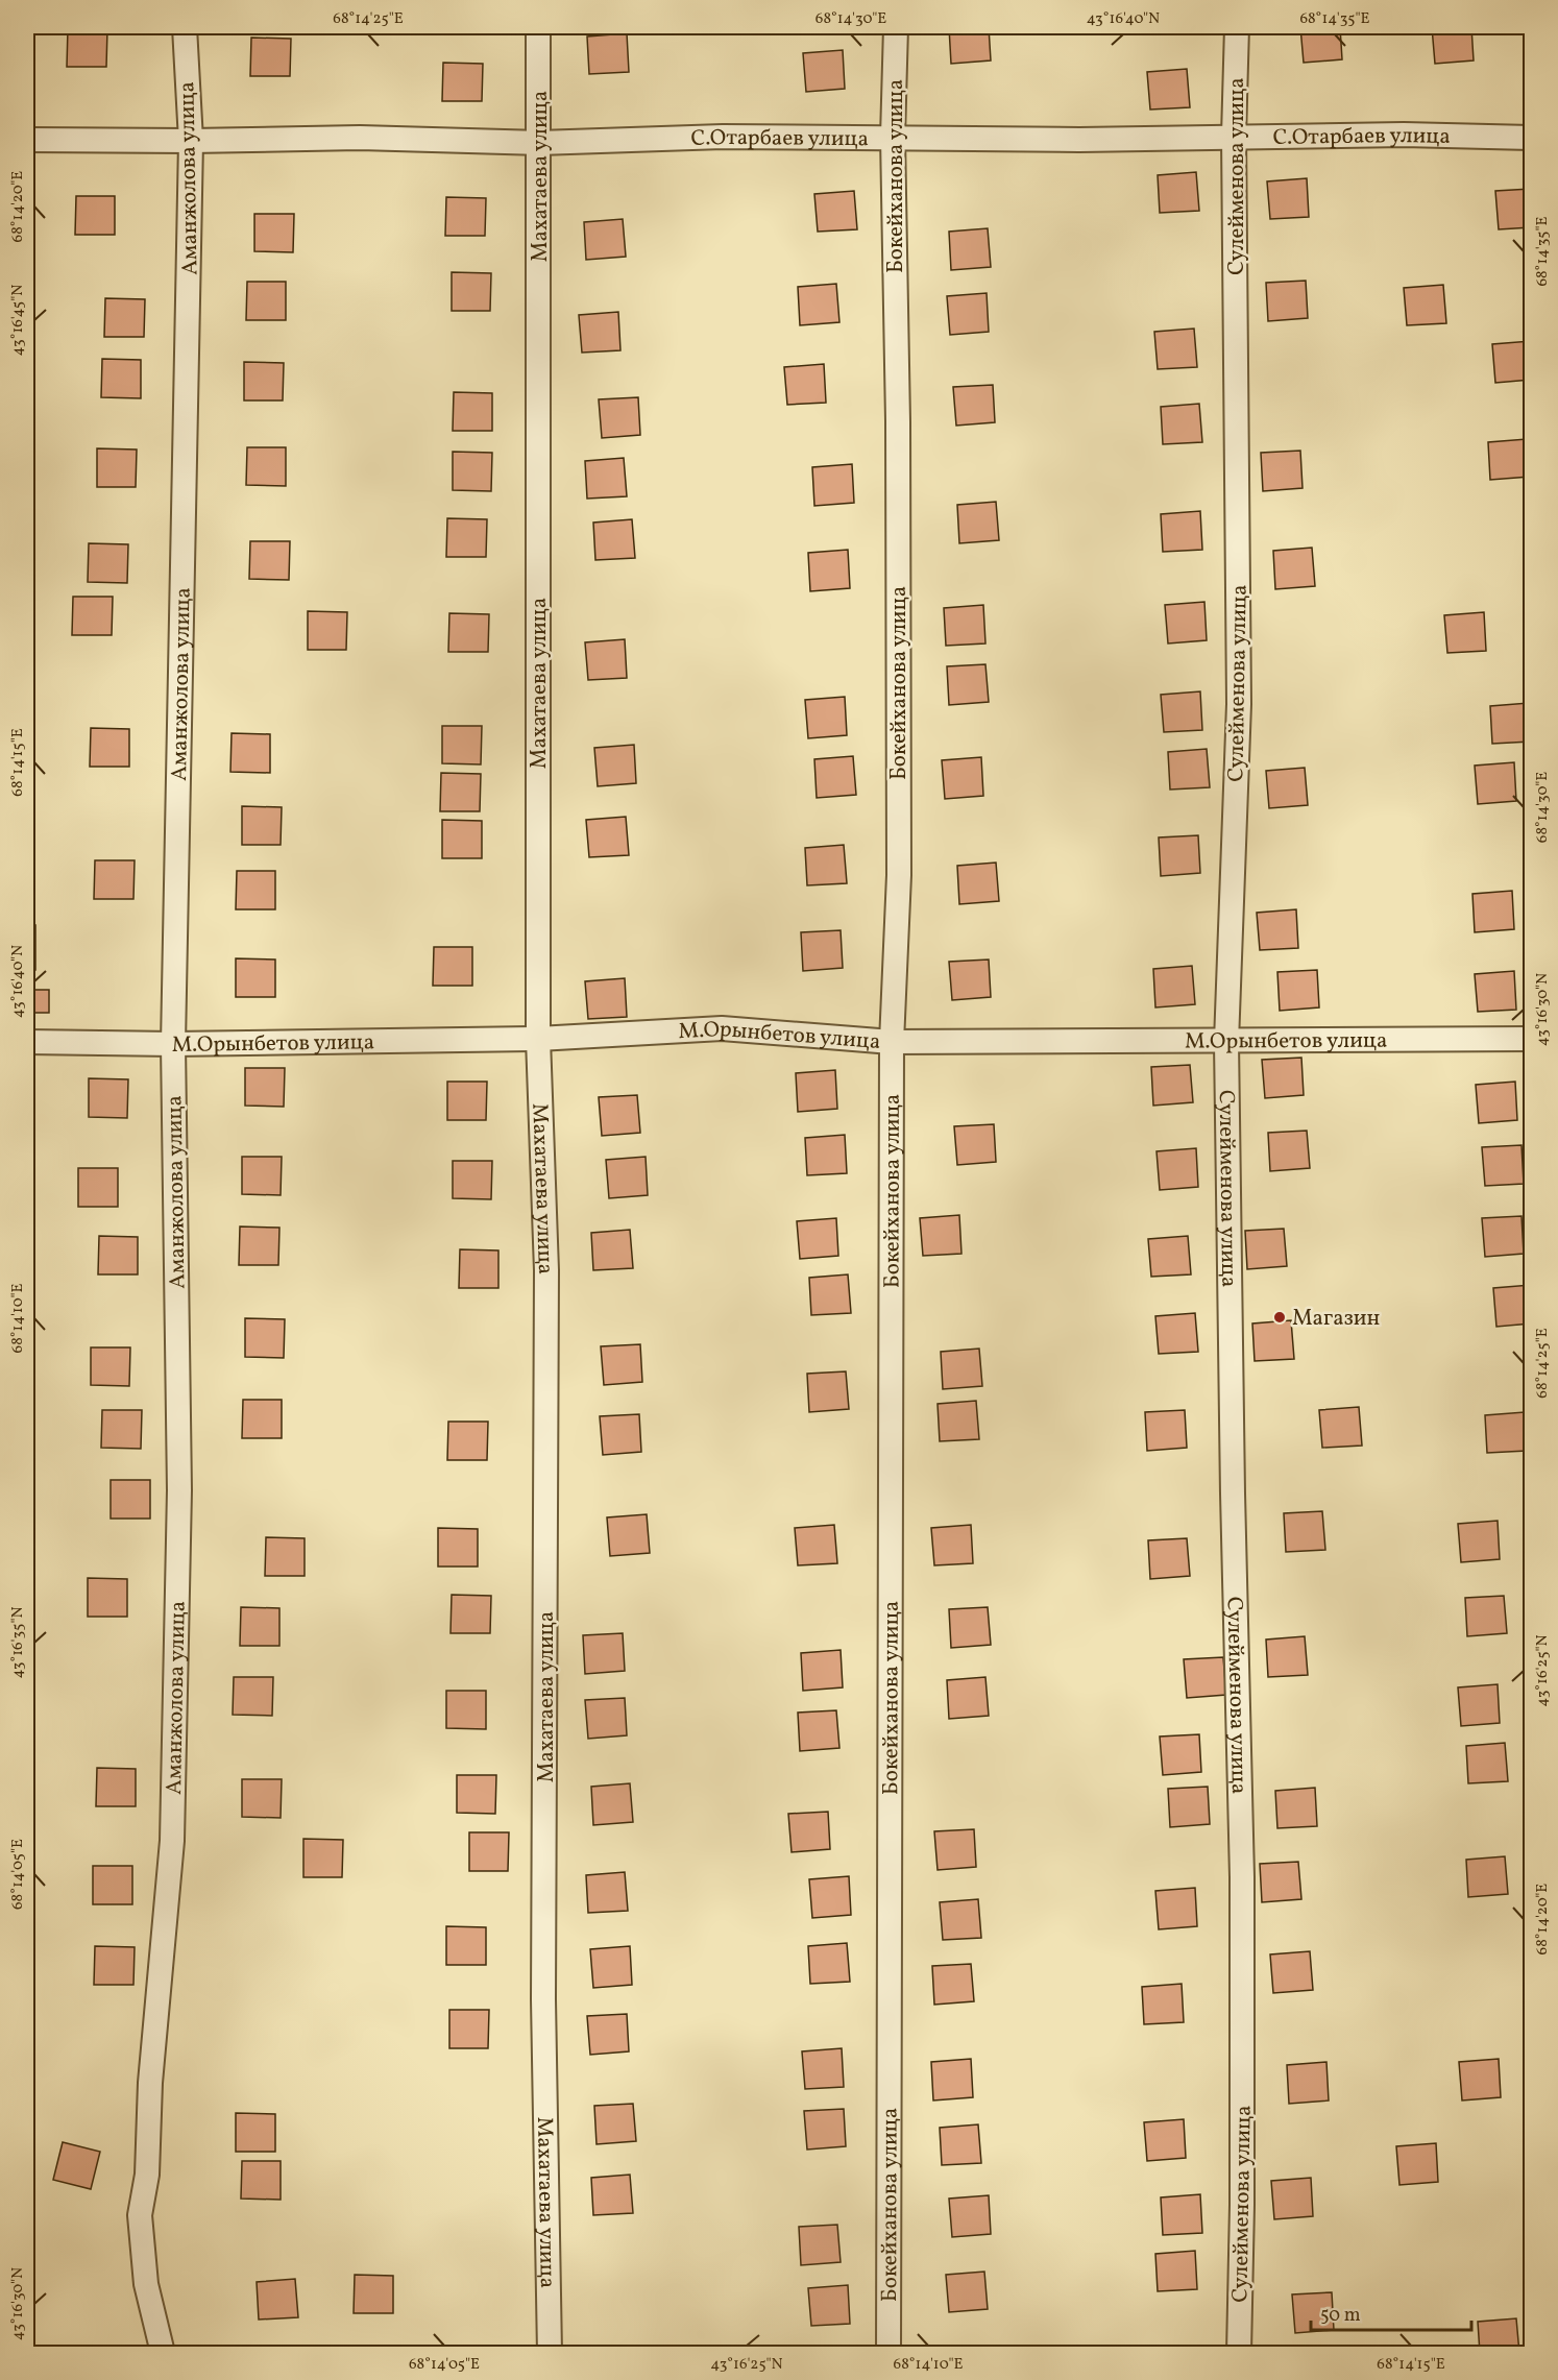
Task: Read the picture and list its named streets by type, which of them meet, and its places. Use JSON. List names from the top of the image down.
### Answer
{
  "streets": {
    "street": [
      "С.Отарбаев улица",
      "Махатаева улица",
      "Бокейханова улица",
      "Сулейменова улица",
      "Аманжолова улица",
      "М.Орынбетов улица"
    ]
  },
  "crossings": [
    ["С.Отарбаев улица", "Махатаева улица"],
    ["С.Отарбаев улица", "Бокейханова улица"],
    ["С.Отарбаев улица", "Сулейменова улица"],
    ["С.Отарбаев улица", "Аманжолова улица"],
    ["Махатаева улица", "М.Орынбетов улица"],
    ["Бокейханова улица", "М.Орынбетов улица"],
    ["Сулейменова улица", "М.Орынбетов улица"],
    ["Аманжолова улица", "М.Орынбетов улица"]
  ],
  "places": ["Магазин"],
  "scale_bar": "50 m",
  "coordinates": [
    "68°14'25\"E",
    "68°14'30\"E",
    "43°16'40\"N",
    "68°14'35\"E",
    "68°14'20\"E",
    "43°16'45\"N",
    "68°14'15\"E",
    "43°16'30\"N",
    "68°14'10\"E",
    "43°16'35\"N",
    "43°16'25\"N",
    "68°14'05\"E"
  ]
}
